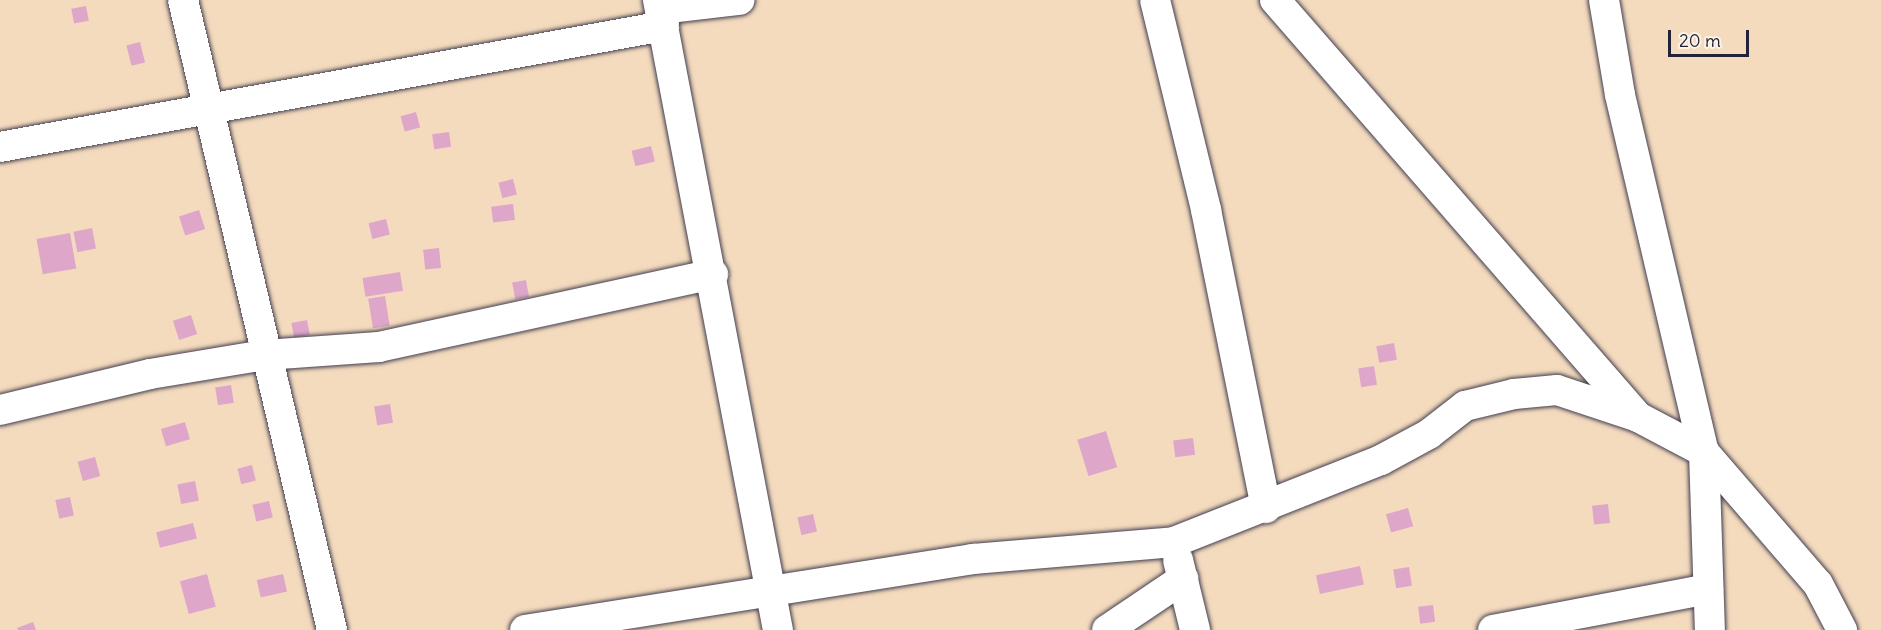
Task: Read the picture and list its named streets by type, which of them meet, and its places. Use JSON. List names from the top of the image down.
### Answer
{
  "scale_bar": "20 m"
}
